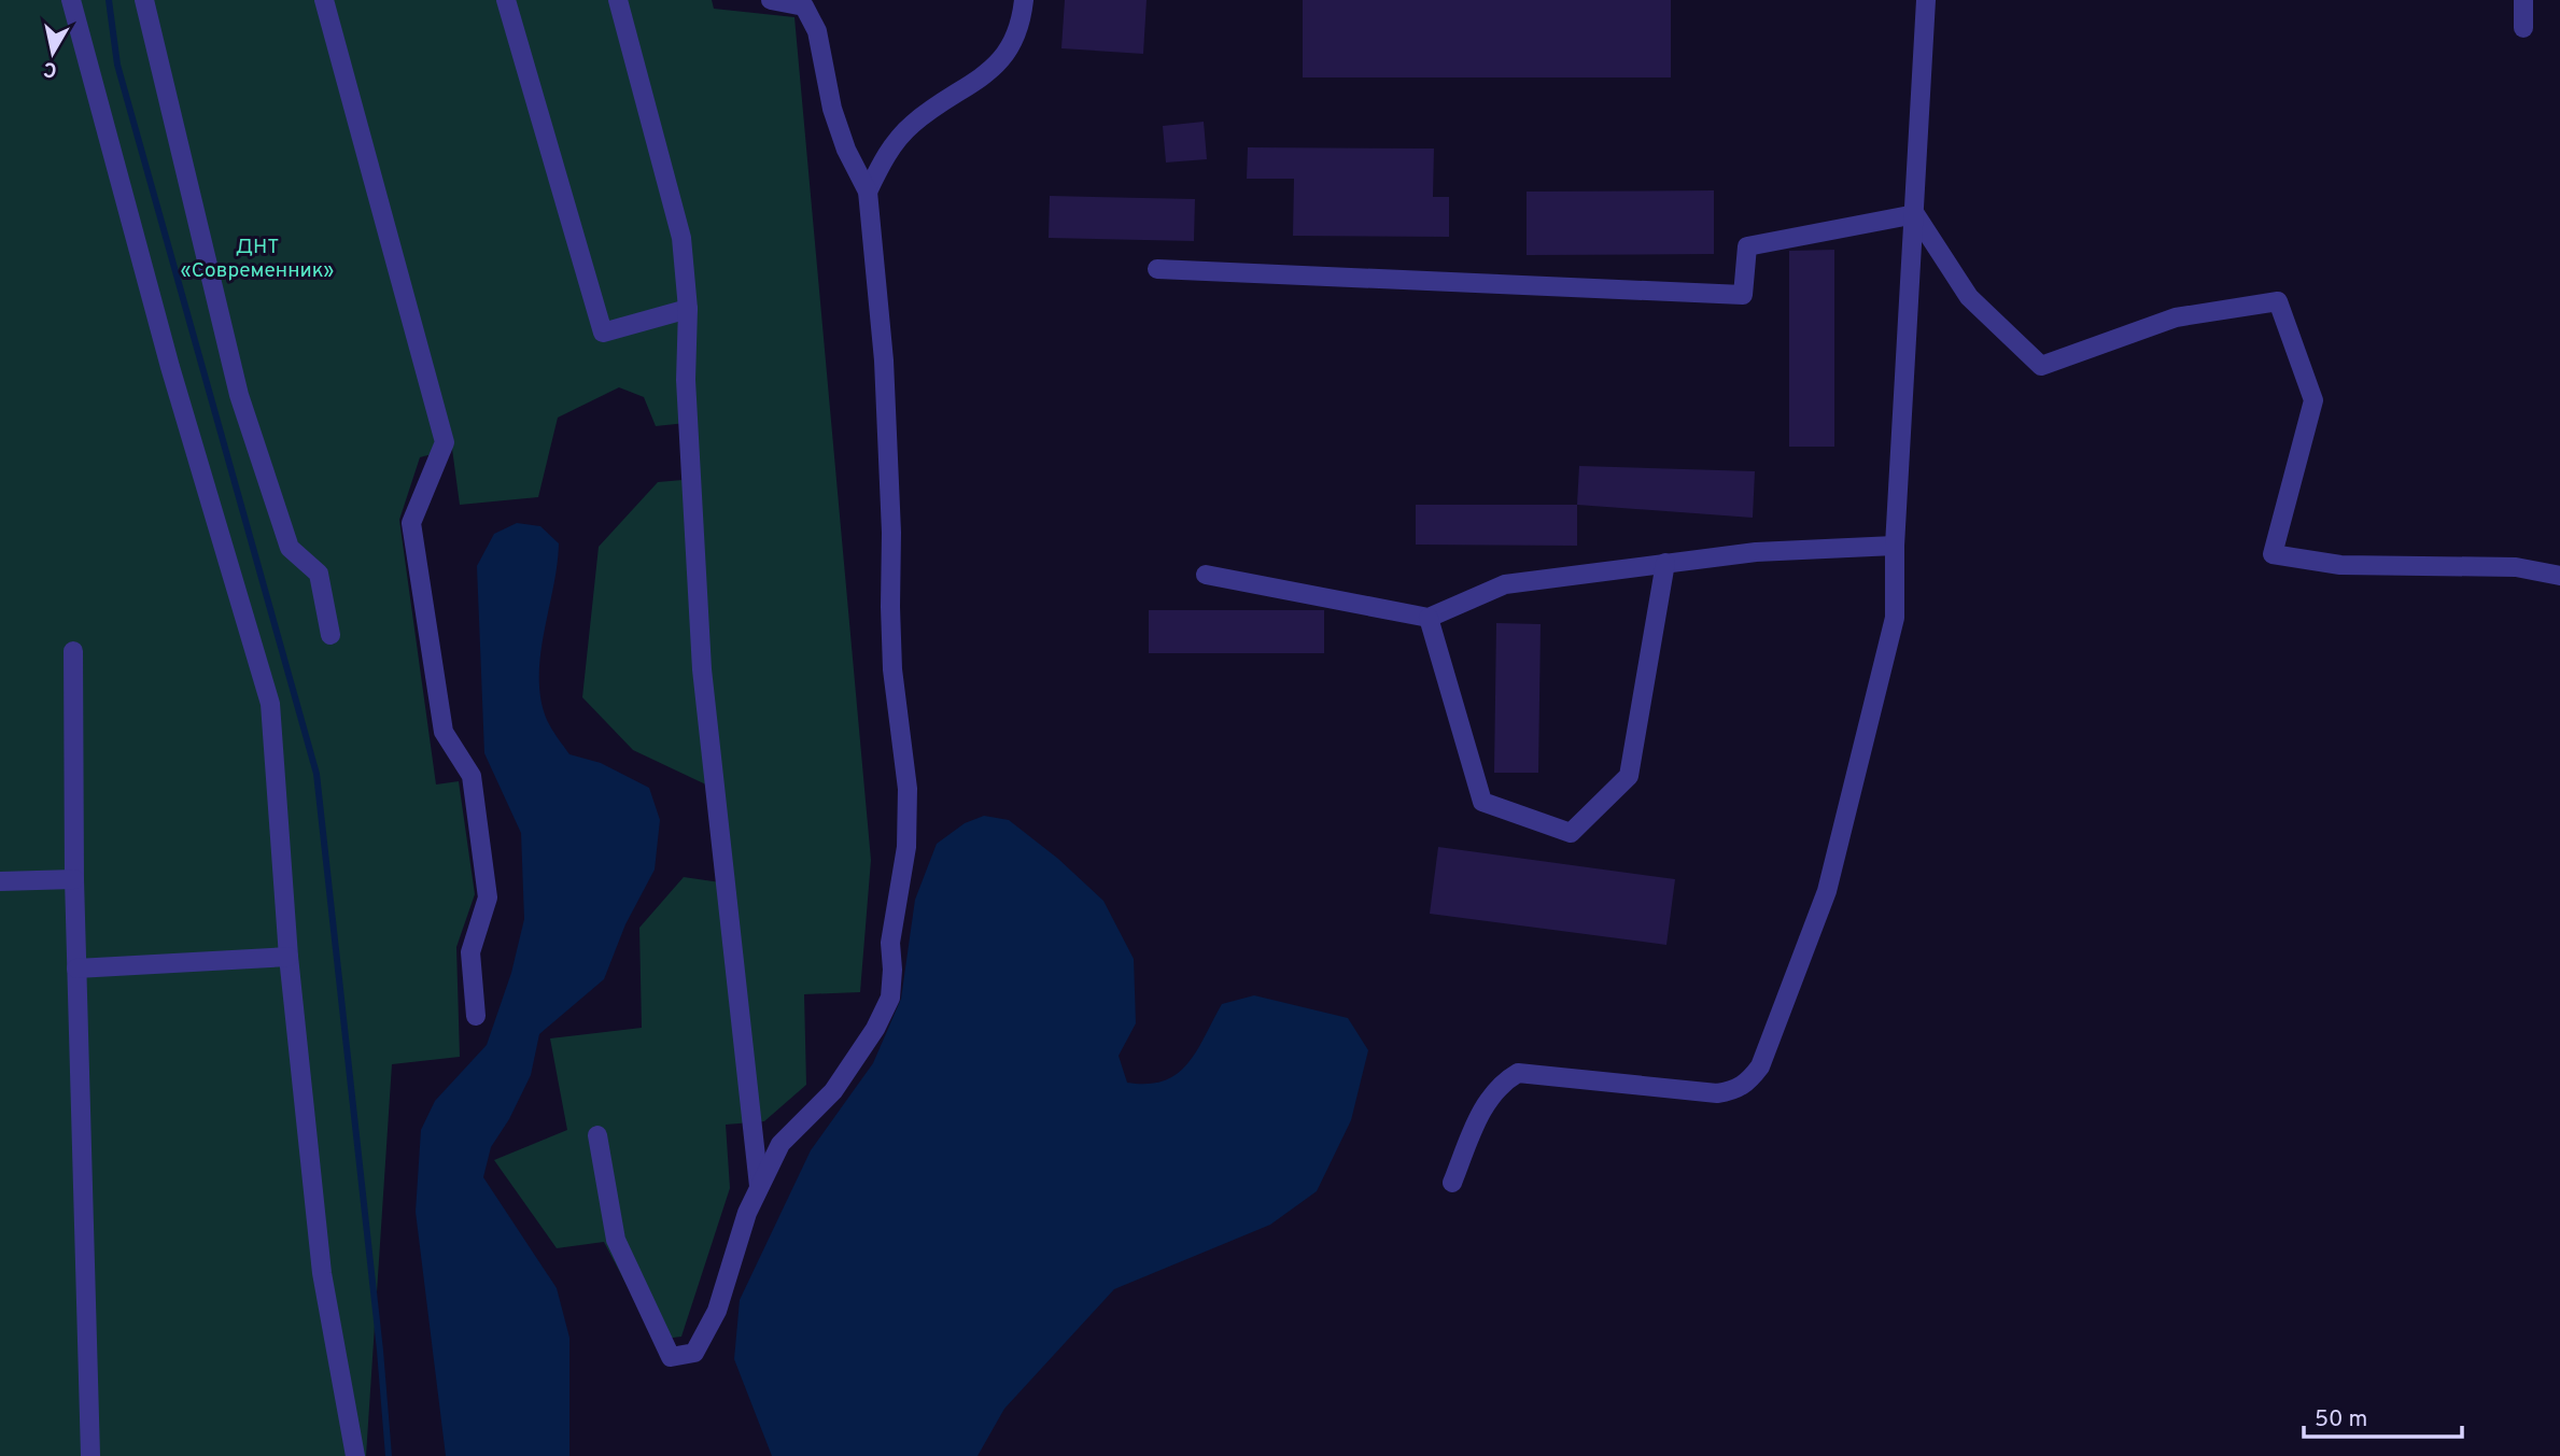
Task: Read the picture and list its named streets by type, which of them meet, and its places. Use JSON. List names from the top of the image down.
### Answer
{
  "parks": ["ДНТ «Современник»"],
  "scale_bar": "50 m",
  "north": "bottom"
}
